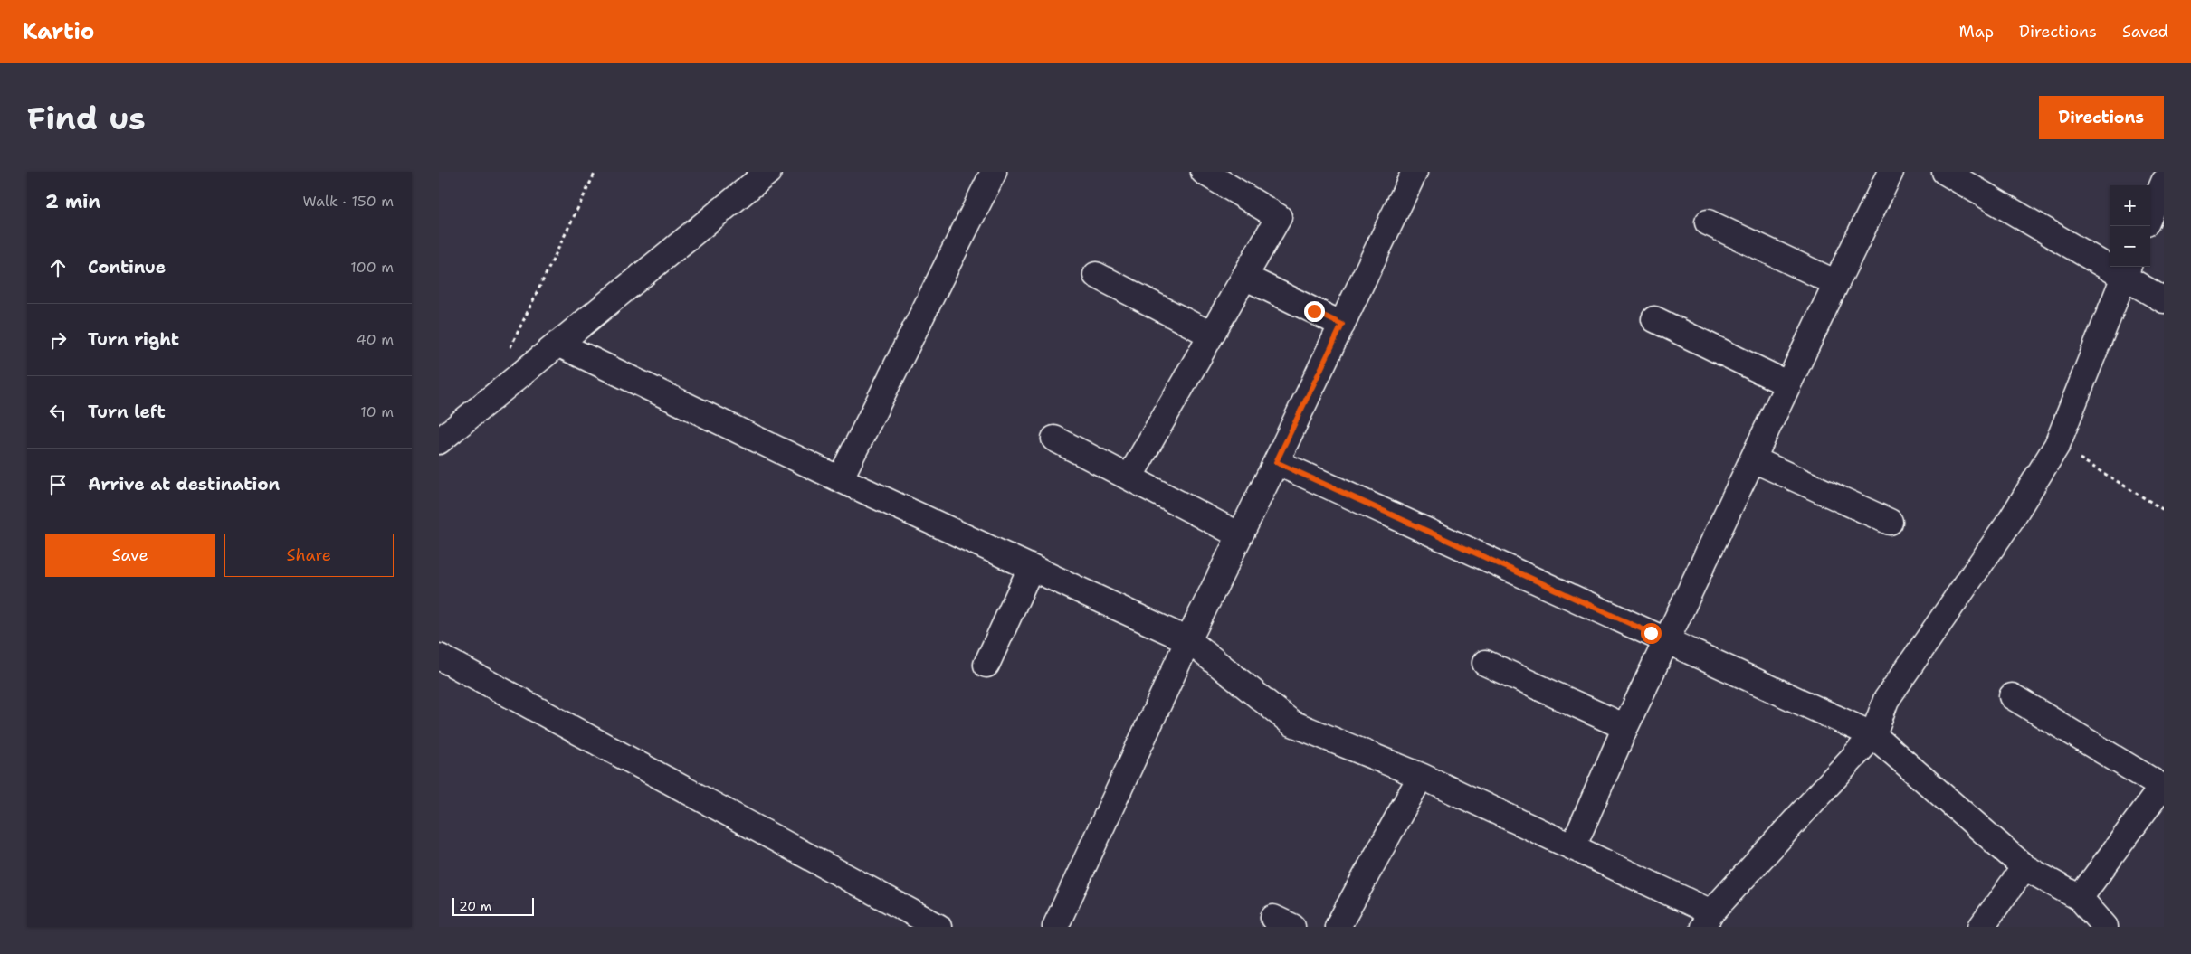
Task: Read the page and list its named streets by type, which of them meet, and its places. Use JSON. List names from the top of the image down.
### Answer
{
  "scale_bar": "20 m",
  "page": {
    "header": "Kartio",
    "nav": ["Map", "Directions", "Saved"],
    "buttons": [
      "Directions",
      ["Save", "Share"]
    ],
    "title": "Find us",
    "heading": ["2 min", "Walk · 150 m"],
    "map_buttons": ["+", "−"],
    "list": [
      ["Continue", "100 m"],
      ["Turn right", "40 m"],
      ["Turn left", "10 m"],
      "Arrive at destination"
    ],
    "scale": "20 m"
  }
}
